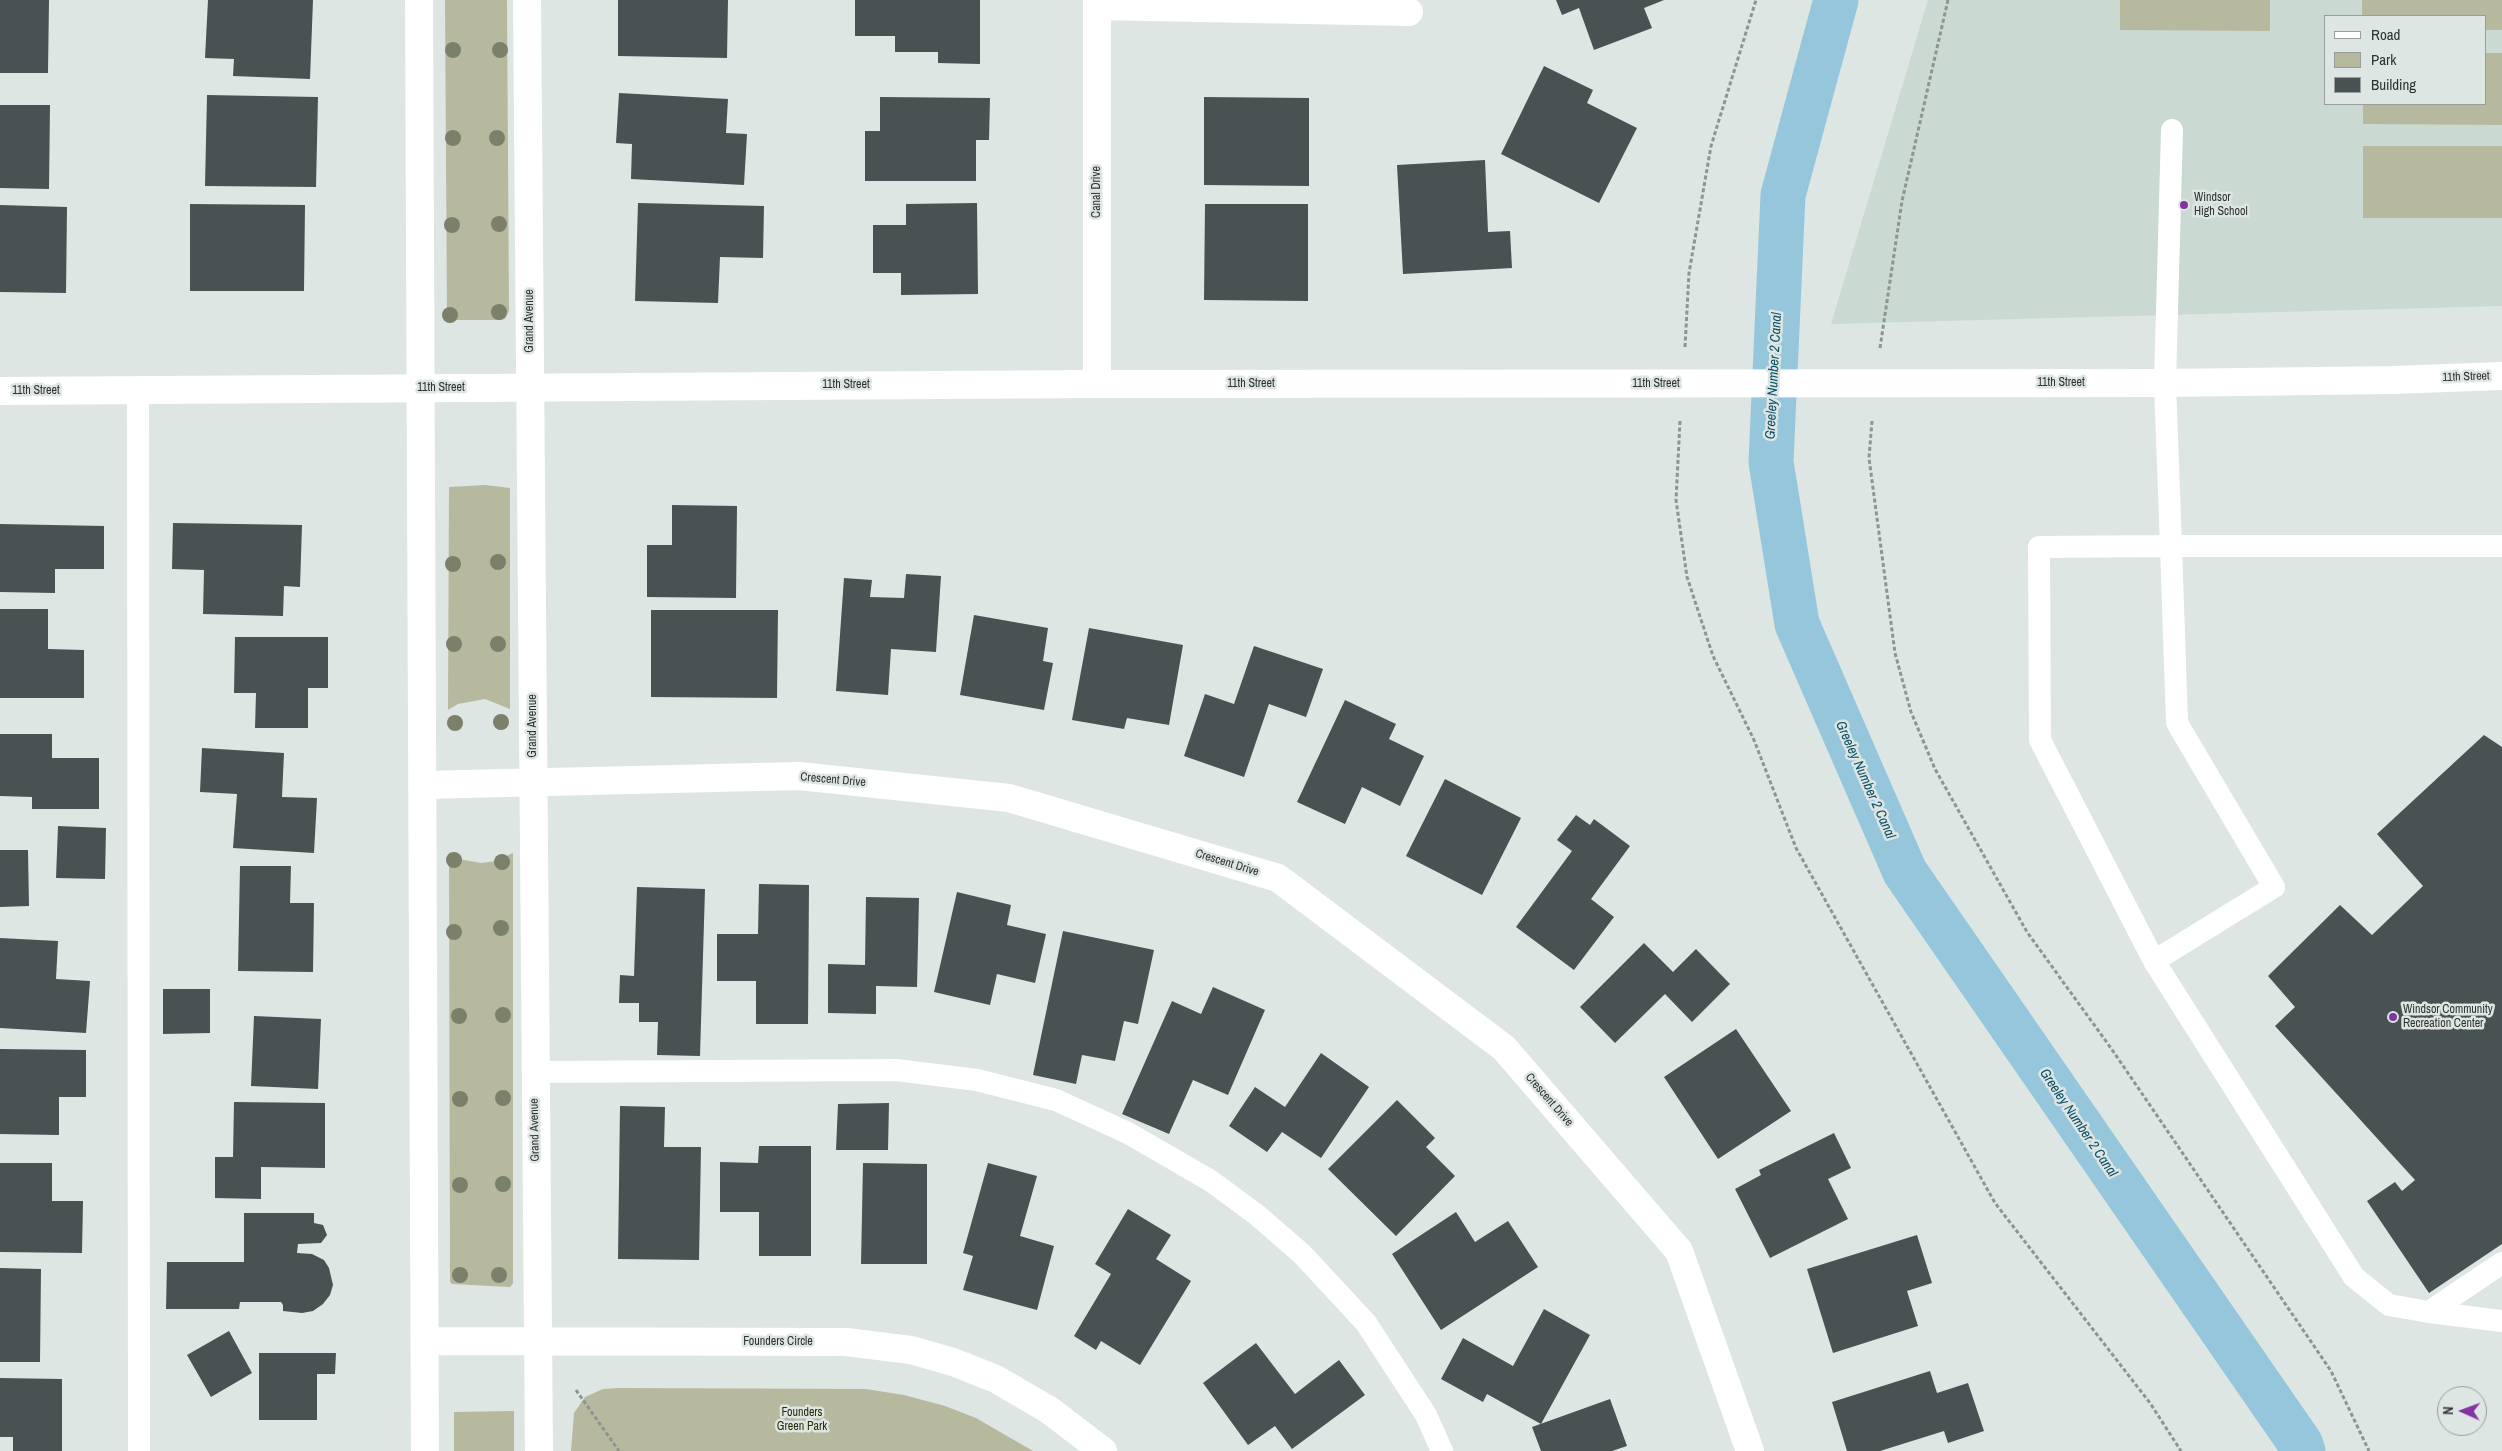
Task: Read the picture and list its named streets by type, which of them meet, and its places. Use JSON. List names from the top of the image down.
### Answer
{
  "streets": {
    "street": [
      "Canal Drive",
      "Grand Avenue",
      "11th Street",
      "Crescent Drive",
      "Founders Circle"
    ]
  },
  "crossings": [
    ["Canal Drive", "11th Street"],
    ["Grand Avenue", "11th Street"],
    ["Grand Avenue", "Crescent Drive"],
    ["Grand Avenue", "Founders Circle"]
  ],
  "water": ["Greeley Number 2 Canal"],
  "parks": ["Founders Green Park"],
  "places": ["Windsor High School", "Windsor Community Recreation Center"],
  "legend": ["Road", "Park", "Building"],
  "north": "left"
}
